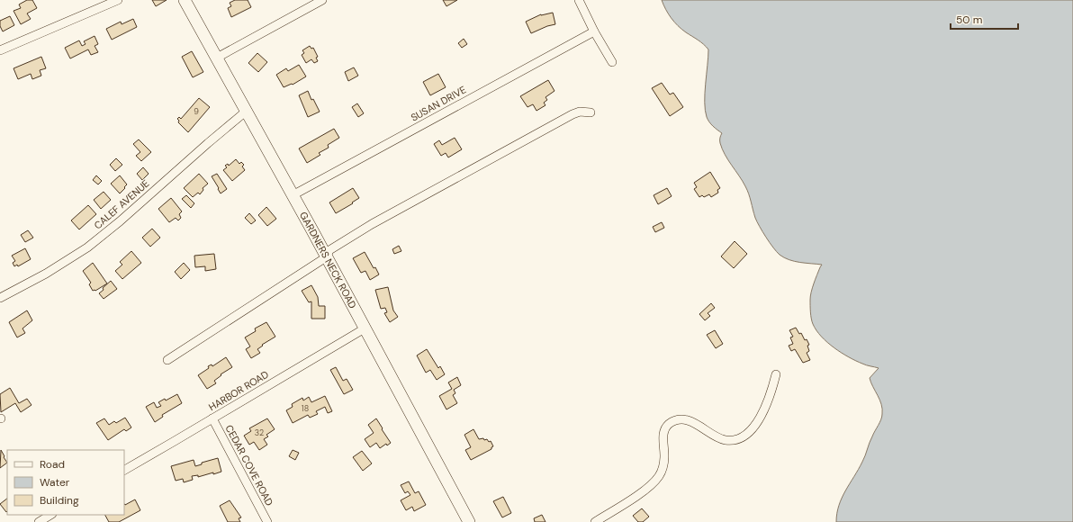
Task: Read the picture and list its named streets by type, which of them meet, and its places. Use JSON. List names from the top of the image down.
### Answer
{
  "streets": {
    "street": [
      "SUSAN DRIVE",
      "CALEF AVENUE",
      "GARDNERS NECK ROAD",
      "HARBOR ROAD",
      "CEDAR COVE ROAD"
    ]
  },
  "crossings": [
    ["SUSAN DRIVE", "GARDNERS NECK ROAD"],
    ["CALEF AVENUE", "GARDNERS NECK ROAD"],
    ["GARDNERS NECK ROAD", "HARBOR ROAD"],
    ["HARBOR ROAD", "CEDAR COVE ROAD"]
  ],
  "house_numbers": ["9", "18", "32"],
  "legend": ["Road", "Water", "Building"],
  "scale_bar": "50 m"
}
